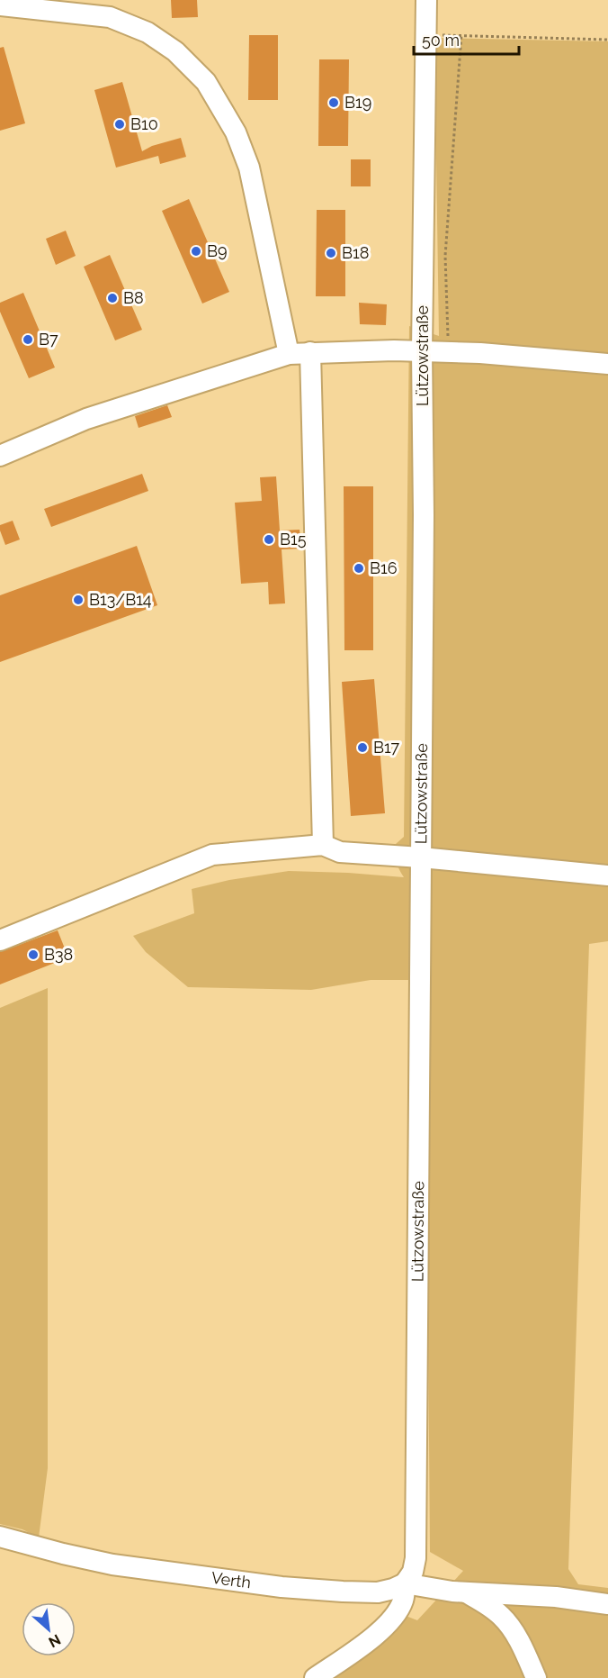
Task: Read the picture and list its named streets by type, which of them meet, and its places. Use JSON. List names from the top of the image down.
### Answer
{
  "streets": {
    "street": ["Lützowstraße", "Verth"]
  },
  "crossings": [
    ["Lützowstraße", "Verth"]
  ],
  "places": [
    "B19",
    "B10",
    "B9",
    "B18",
    "B8",
    "B7",
    "B15",
    "B16",
    "B13/B14",
    "B17",
    "B38"
  ],
  "scale_bar": "50 m",
  "north": "bottom right"
}
